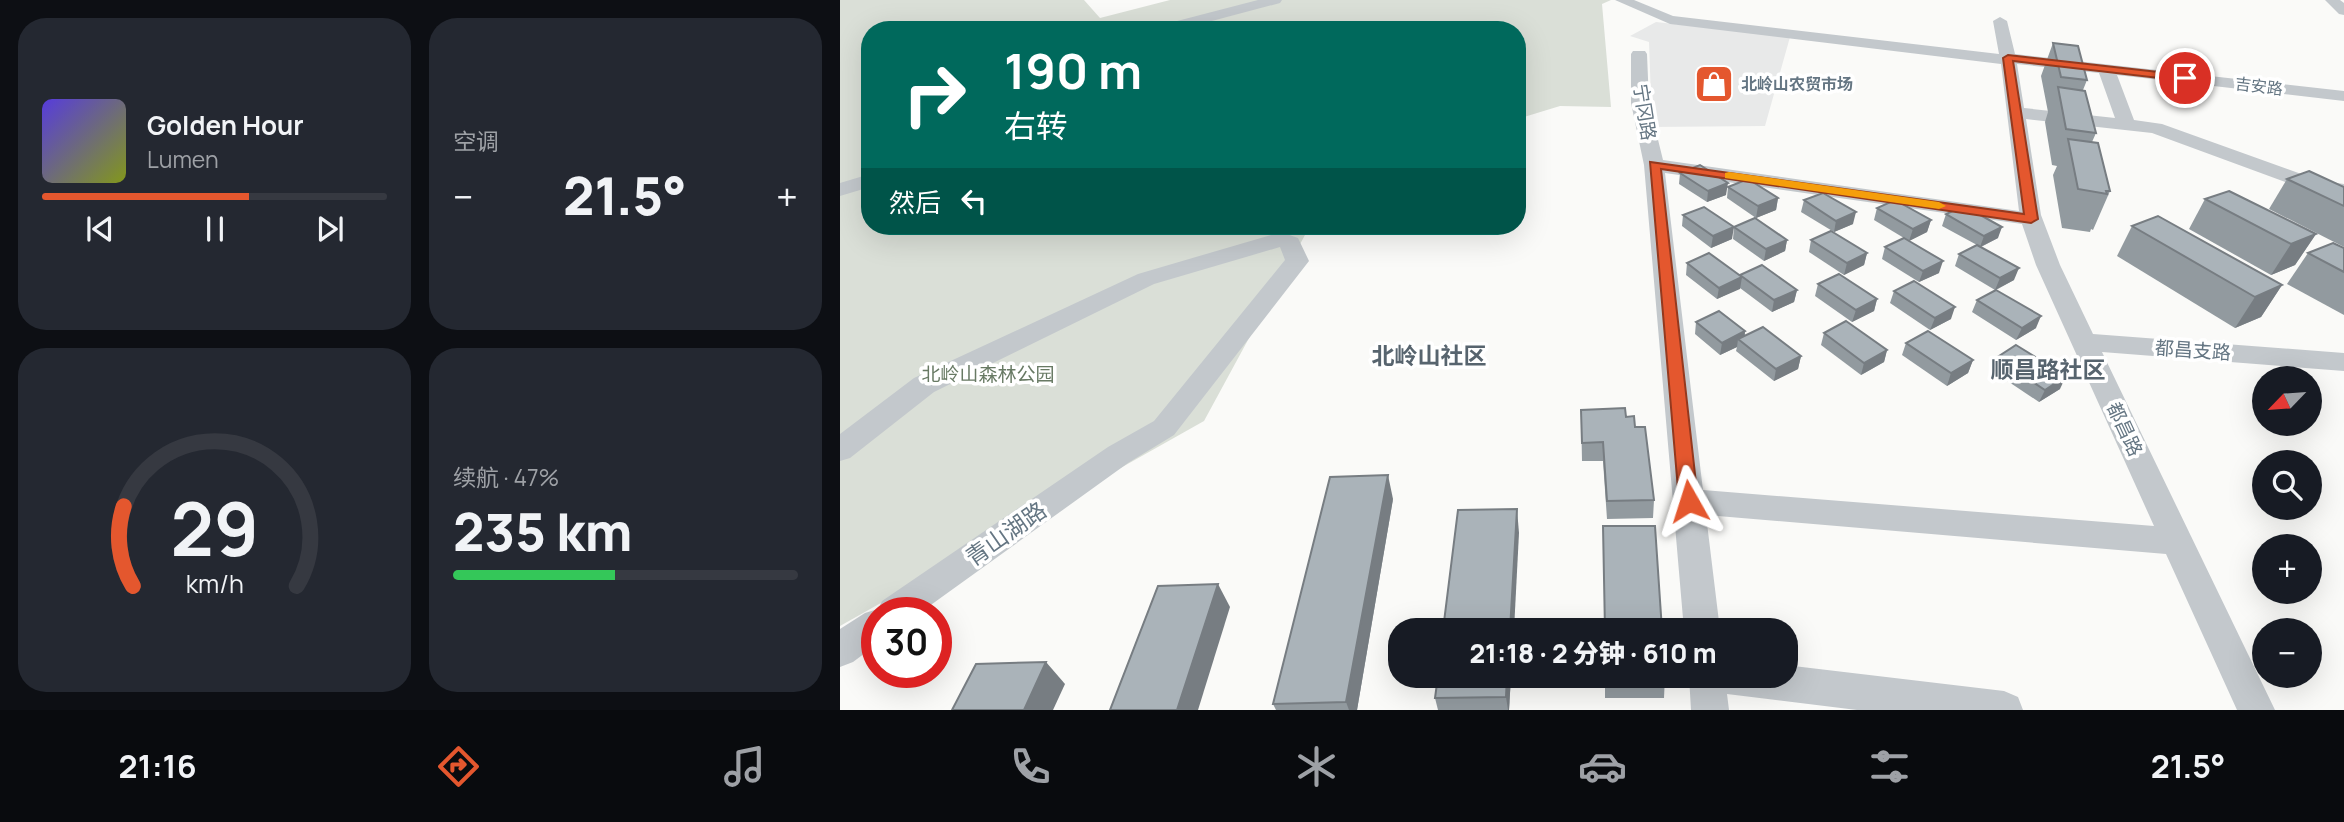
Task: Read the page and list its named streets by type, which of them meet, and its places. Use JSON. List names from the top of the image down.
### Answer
{
  "streets": {
    "street": [
      "吉安路",
      "宁冈路",
      "都昌支路",
      "都昌路",
      "青山湖路"
    ]
  },
  "crossings": [
    ["吉安路", "都昌路"],
    ["都昌支路", "都昌路"]
  ],
  "districts": ["北岭山社区", "顺昌路社区"],
  "parks": ["北岭山森林公园"],
  "places": {
    "shop": ["北岭山农贸市场"]
  },
  "north": "bottom left",
  "page": {
    "tile": [
      "空调",
      ["续航 · 47%", "235 km"]
    ],
    "turn": ["190 m", "右转"],
    "song": ["Golden Hour", "Lumen"],
    "heat": ["−", "21.5°", "+"],
    "then": "然后",
    "map_buttons": ["+", "−"],
    "limit": "30",
    "trip": "21:18 · 2 分钟 · 610 m",
    "tabs": ["21:16", "21.5°"],
    "gauge": ["29", "km/h"]
  }
}
